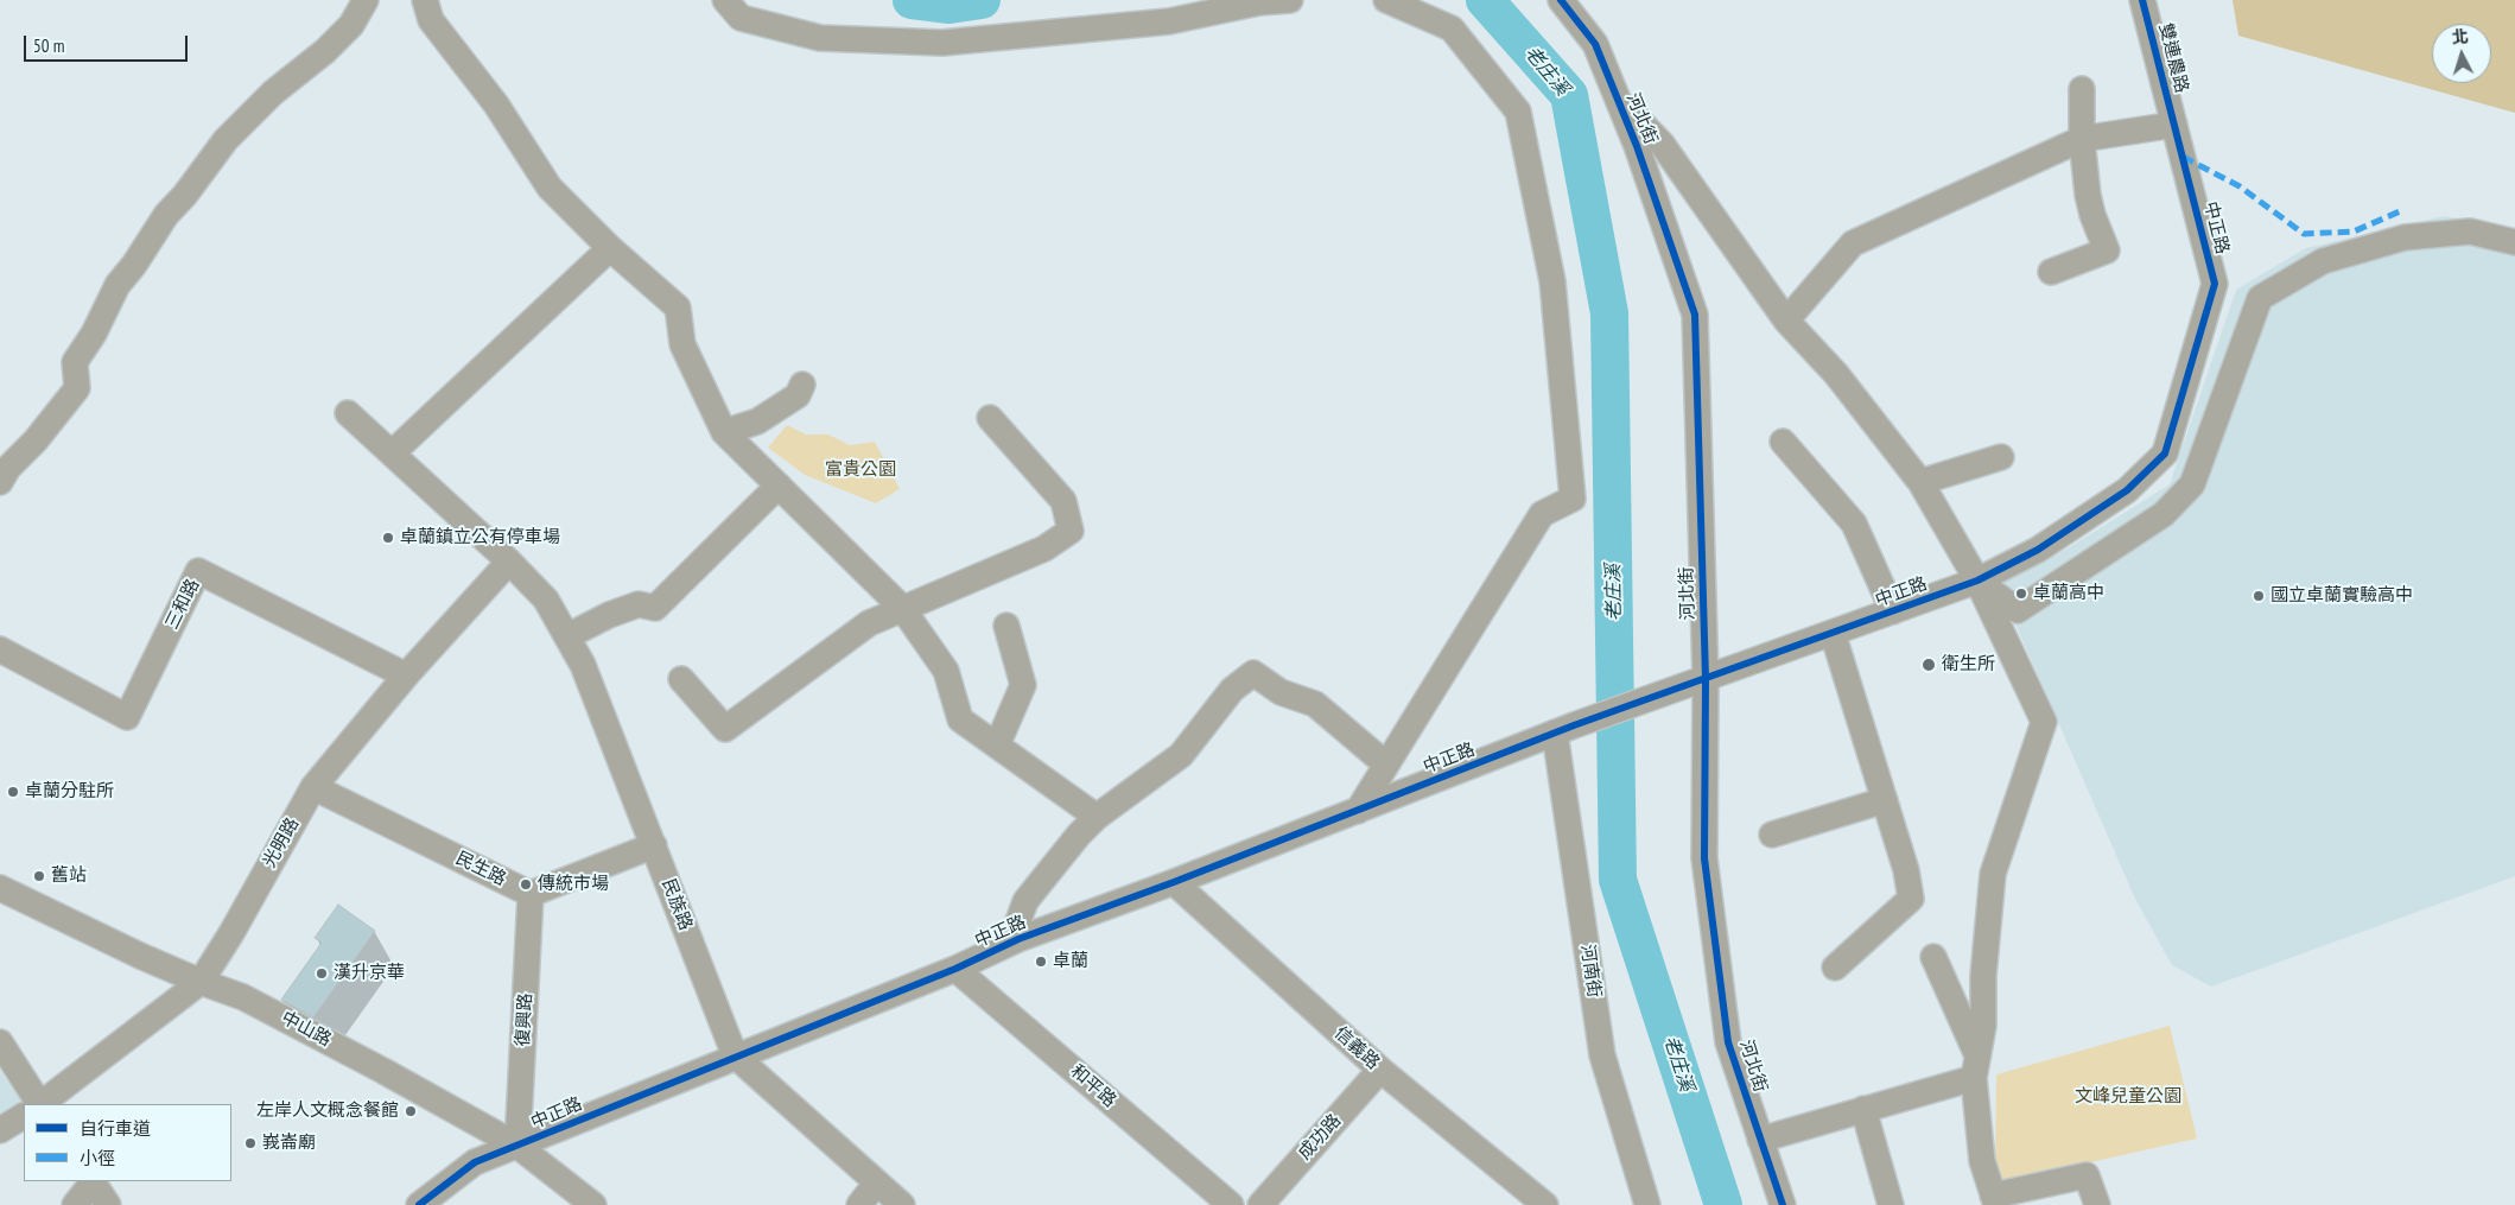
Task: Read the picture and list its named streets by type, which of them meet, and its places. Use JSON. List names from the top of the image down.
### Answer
{
  "streets": {
    "street": [
      "雙連農路",
      "河北街",
      "中正路",
      "三和路",
      "光明路",
      "民生路",
      "民族路",
      "河南街",
      "復興路",
      "中山路",
      "信義路",
      "和平路",
      "成功路"
    ]
  },
  "crossings": [
    ["雙連農路", "中正路"],
    ["河北街", "中正路"],
    ["中正路", "民族路"],
    ["中正路", "河南街"],
    ["中正路", "復興路"],
    ["中正路", "中山路"],
    ["中正路", "信義路"],
    ["中正路", "和平路"],
    ["三和路", "光明路"],
    ["光明路", "民生路"],
    ["光明路", "民族路"],
    ["光明路", "中山路"],
    ["民生路", "復興路"],
    ["復興路", "中山路"],
    ["信義路", "成功路"]
  ],
  "water": ["老庄溪"],
  "parks": ["富貴公園", "文峰兒童公園"],
  "places": [
    "卓蘭鎮立公有停車場",
    "卓蘭高中",
    "國立卓蘭實驗高中",
    "衛生所",
    "卓蘭分駐所",
    "舊站",
    "傳統市場",
    "卓蘭",
    "漢升京華",
    "左岸人文概念餐館",
    "峩崙廟"
  ],
  "legend": ["自行車道", "小徑"],
  "scale_bar": "50 m",
  "north": "top"
}
